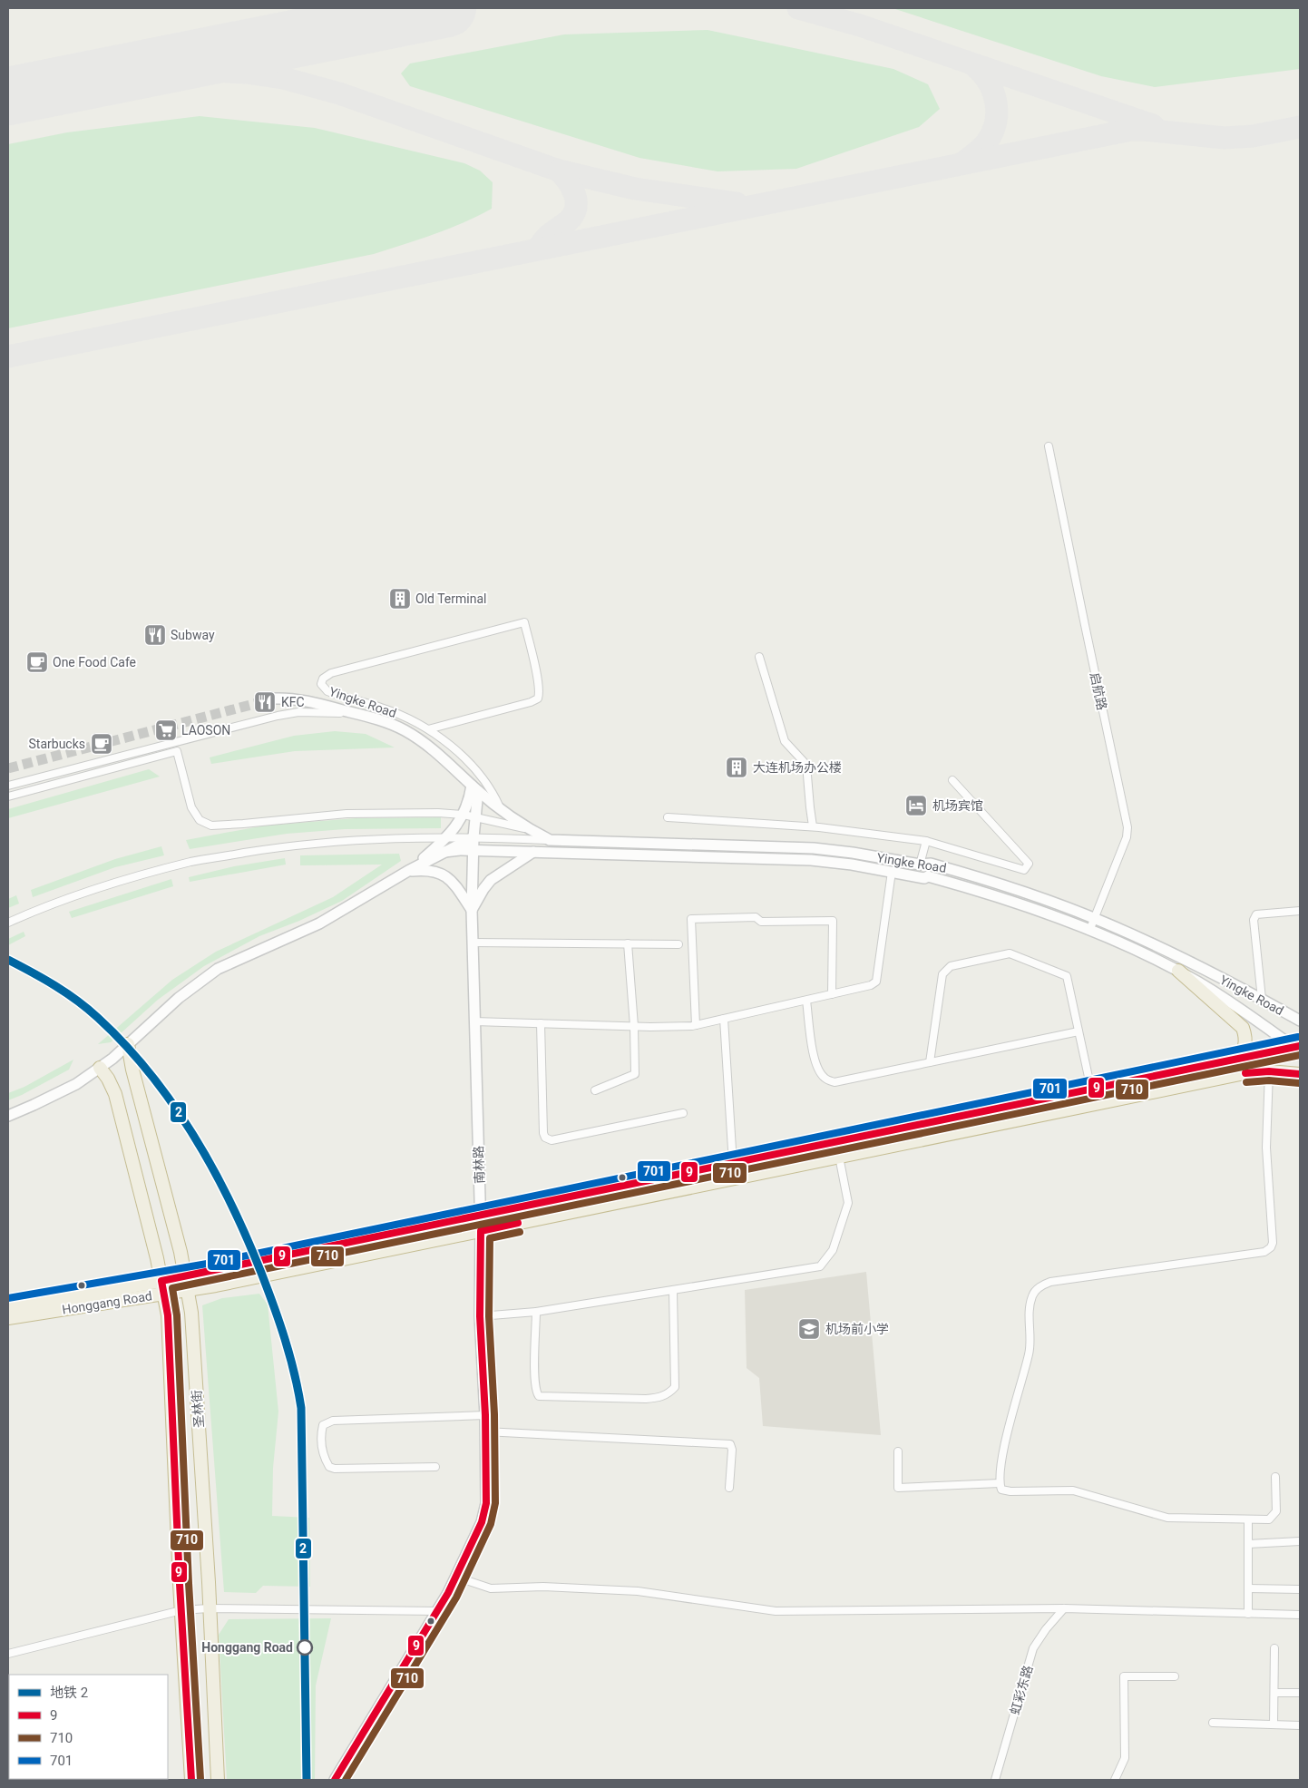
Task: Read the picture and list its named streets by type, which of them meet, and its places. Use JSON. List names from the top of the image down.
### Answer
{
  "streets": {
    "highway": ["Honggang Road", "圣林街"],
    "main road": ["Yingke Road", "南林路"],
    "street": ["启航路", "虹彩东路"]
  },
  "crossings": [
    ["启航路", "Yingke Road"],
    ["Yingke Road", "南林路"],
    ["Yingke Road", "Honggang Road"],
    ["南林路", "Honggang Road"],
    ["Honggang Road", "圣林街"]
  ],
  "places": {
    "building": ["Old Terminal", "大连机场办公楼"],
    "restaurant": ["Subway", "KFC"],
    "cafe": ["One Food Cafe", "Starbucks"],
    "supermarket": ["LAOSON"],
    "hotel": ["机场宾馆"],
    "school or university": ["机场前小学"],
    "other": ["Honggang Road"]
  },
  "lines": [
    "metro line 2",
    "transit line 701",
    "transit line 9",
    "transit line 710"
  ],
  "legend": [
    "地铁 2",
    "9",
    "710",
    "701"
  ]
}
